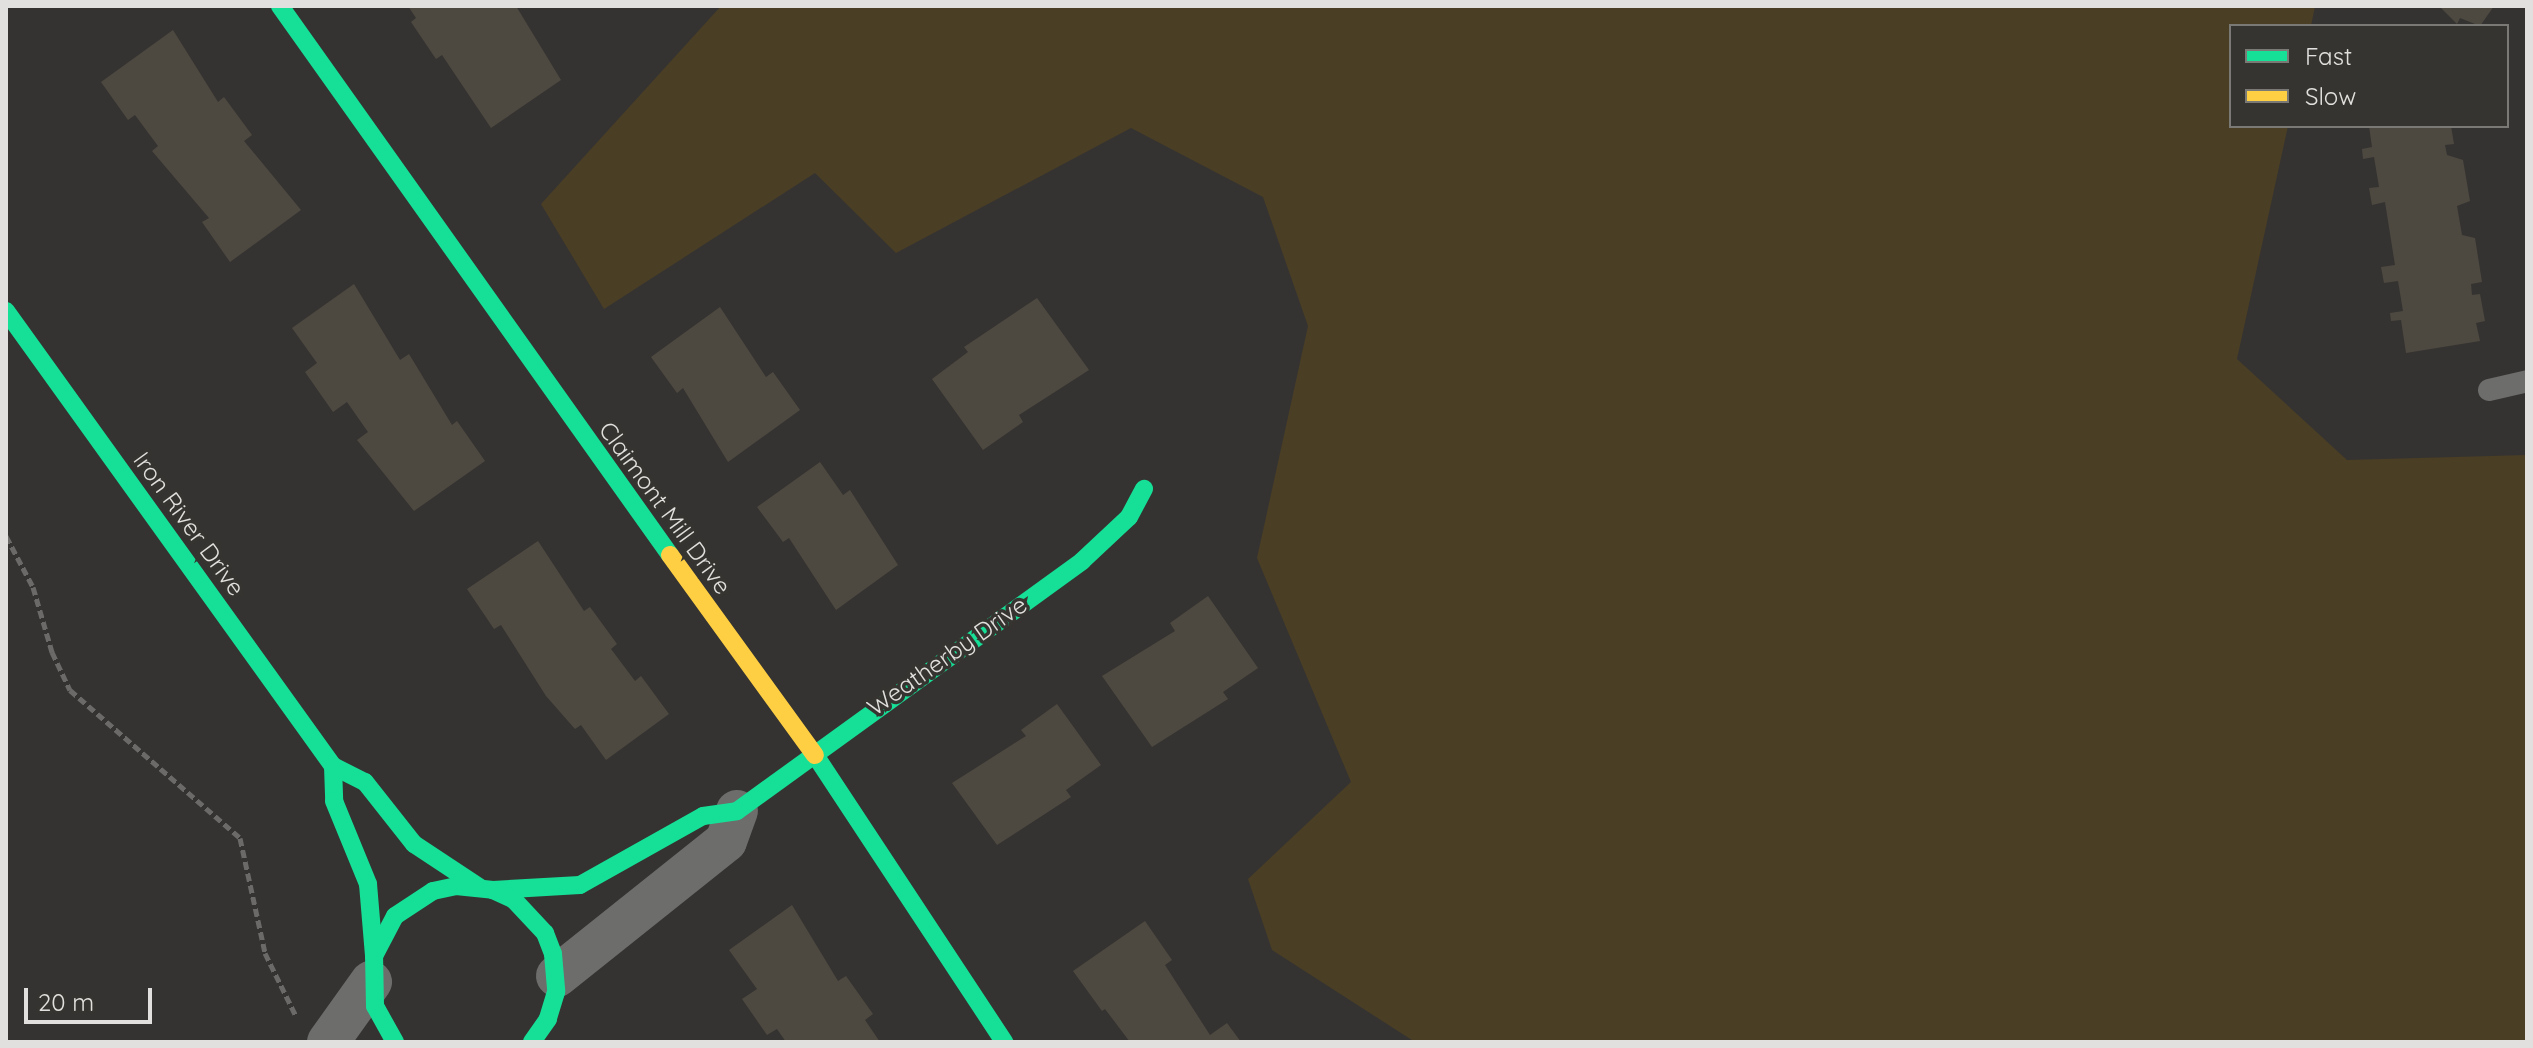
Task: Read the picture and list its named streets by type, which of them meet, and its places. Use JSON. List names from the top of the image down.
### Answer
{
  "streets": {
    "street": ["Claimont Mill Drive", "Iron River Drive", "Weatherby Drive"]
  },
  "crossings": [
    ["Claimont Mill Drive", "Weatherby Drive"],
    ["Iron River Drive", "Weatherby Drive"]
  ],
  "legend": ["Fast", "Slow"],
  "scale_bar": "20 m"
}
